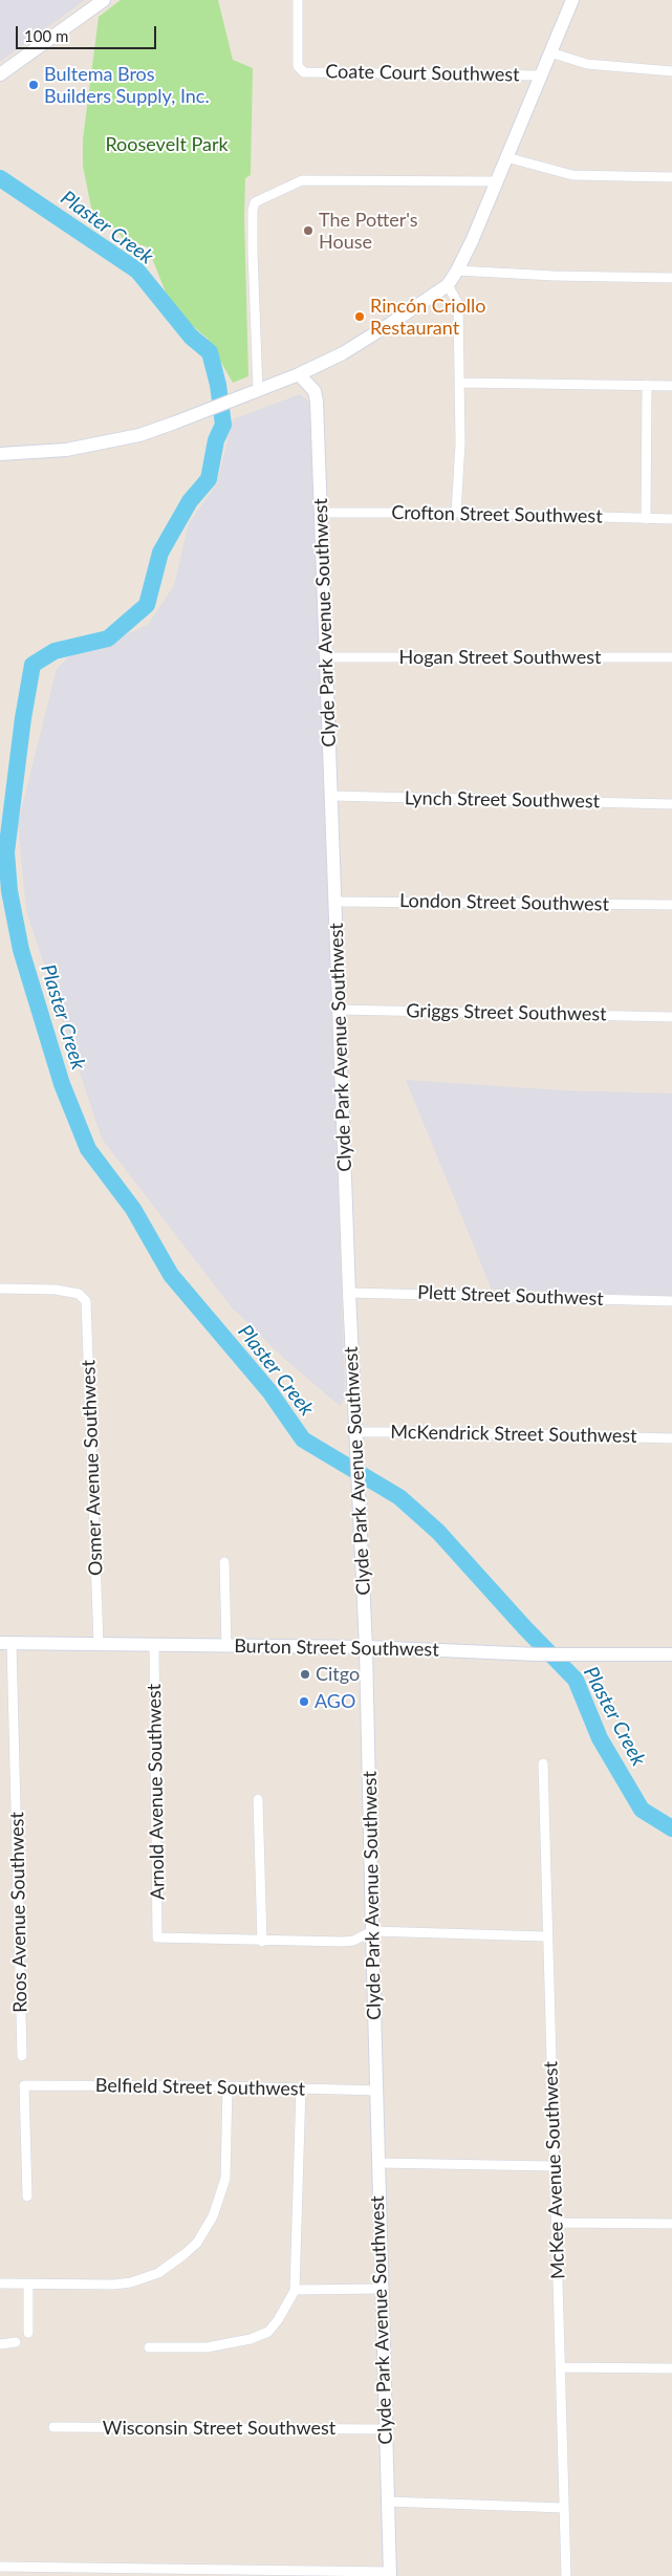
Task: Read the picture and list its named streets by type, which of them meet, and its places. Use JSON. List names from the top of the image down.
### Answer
{
  "streets": {
    "main road": ["Clyde Park Avenue Southwest", "Burton Street Southwest"],
    "street": [
      "Coate Court Southwest",
      "Crofton Street Southwest",
      "Hogan Street Southwest",
      "Lynch Street Southwest",
      "London Street Southwest",
      "Griggs Street Southwest",
      "Plett Street Southwest",
      "McKendrick Street Southwest",
      "Osmer Avenue Southwest",
      "Arnold Avenue Southwest",
      "Roos Avenue Southwest",
      "Belfield Street Southwest",
      "McKee Avenue Southwest",
      "Wisconsin Street Southwest"
    ]
  },
  "crossings": [
    ["Crofton Street Southwest", "Clyde Park Avenue Southwest"],
    ["Clyde Park Avenue Southwest", "Hogan Street Southwest"],
    ["Clyde Park Avenue Southwest", "Lynch Street Southwest"],
    ["Clyde Park Avenue Southwest", "London Street Southwest"],
    ["Clyde Park Avenue Southwest", "Griggs Street Southwest"],
    ["Clyde Park Avenue Southwest", "Plett Street Southwest"],
    ["Clyde Park Avenue Southwest", "McKendrick Street Southwest"],
    ["Clyde Park Avenue Southwest", "Burton Street Southwest"],
    ["Clyde Park Avenue Southwest", "Belfield Street Southwest"],
    ["Clyde Park Avenue Southwest", "Wisconsin Street Southwest"],
    ["Osmer Avenue Southwest", "Burton Street Southwest"],
    ["Burton Street Southwest", "Arnold Avenue Southwest"],
    ["Burton Street Southwest", "Roos Avenue Southwest"]
  ],
  "water": ["Plaster Creek"],
  "parks": ["Roosevelt Park"],
  "places": [
    "Bultema Bros Builders Supply, Inc.",
    "The Potter's House",
    "Rincón Criollo Restaurant",
    "Citgo",
    "AGO"
  ],
  "scale_bar": "100 m"
}
